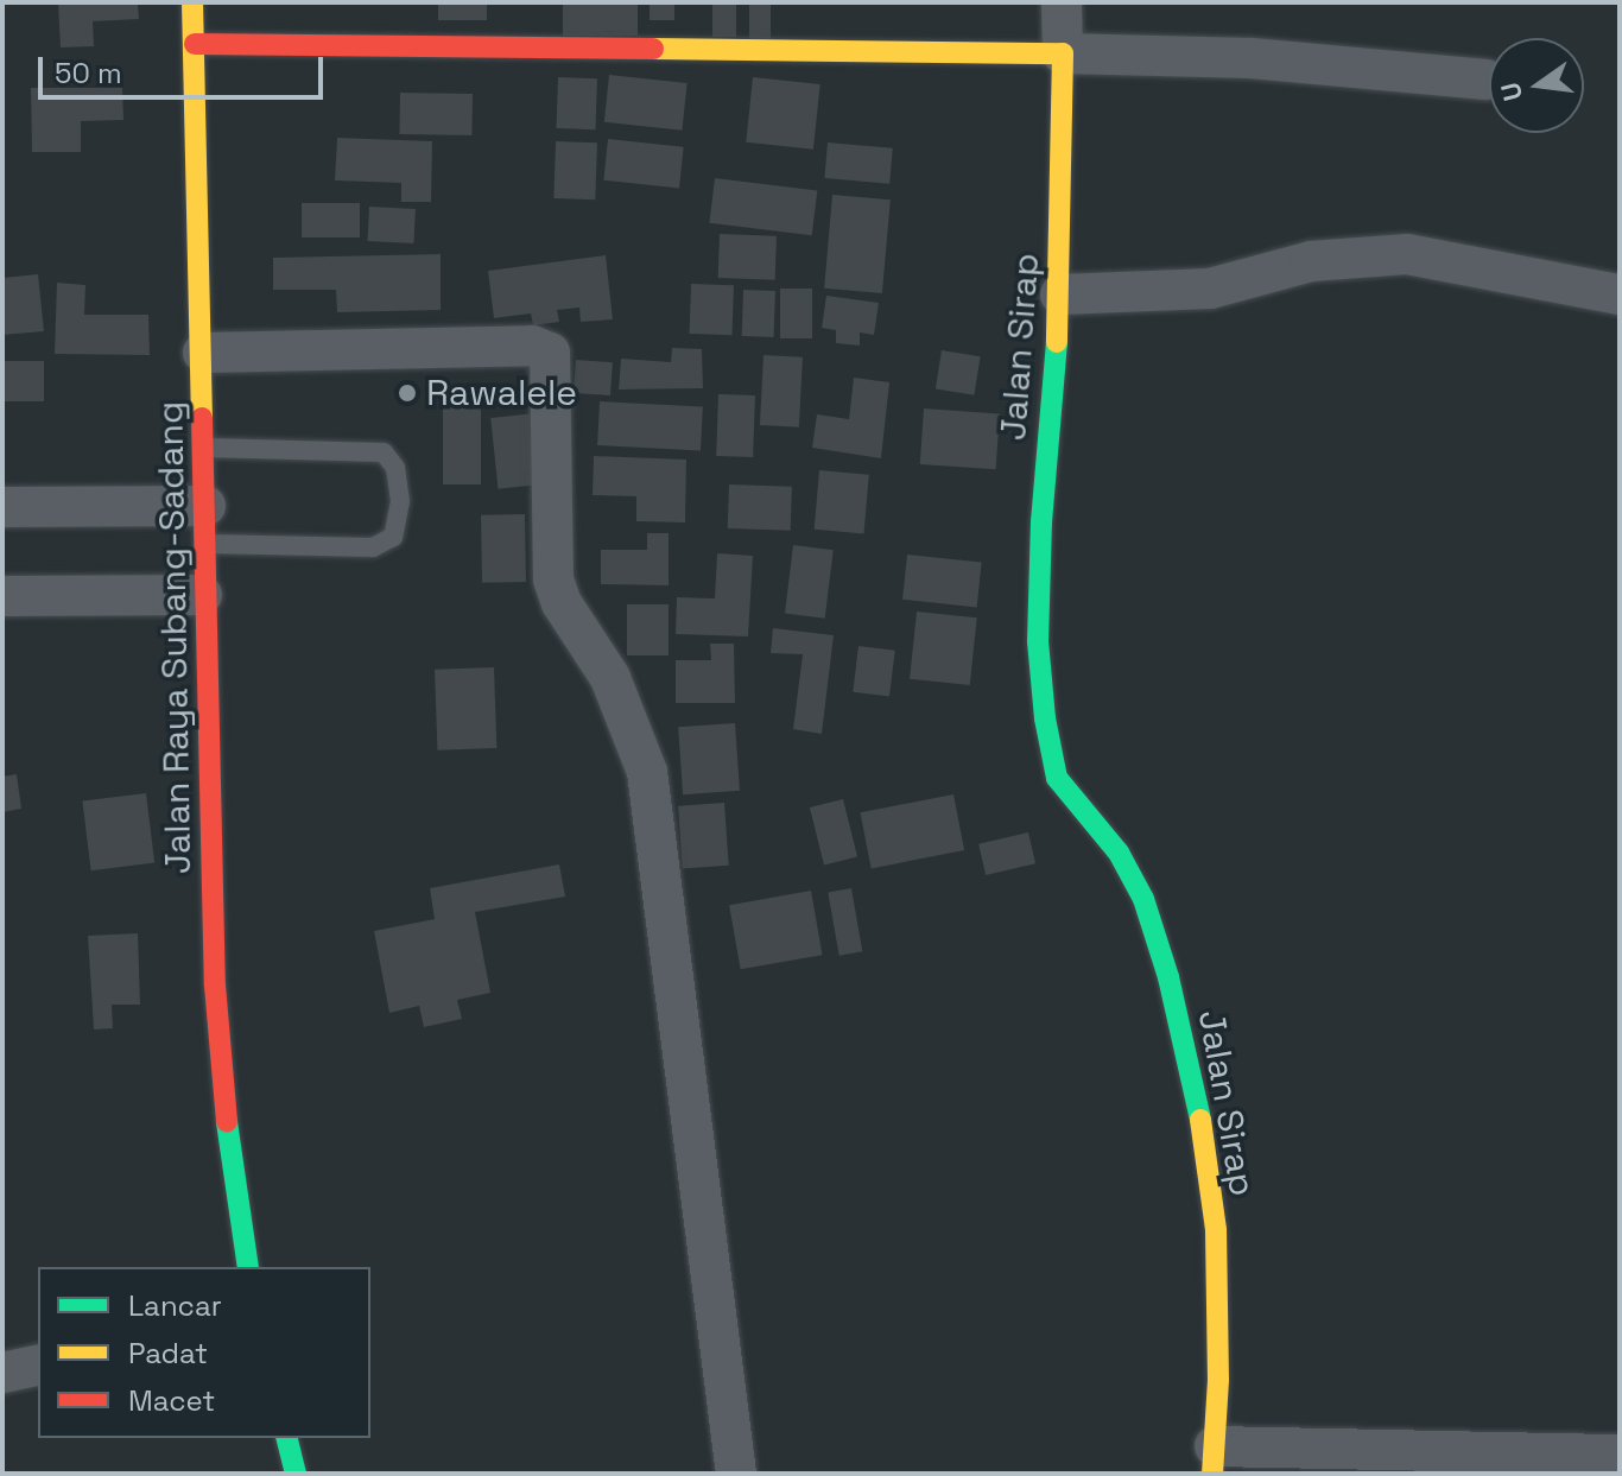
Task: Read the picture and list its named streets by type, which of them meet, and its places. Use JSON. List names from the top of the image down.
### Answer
{
  "streets": {
    "street": ["Jalan Sirap", "Jalan Raya Subang-Sadang"]
  },
  "places": ["Rawalele"],
  "legend": ["Lancar", "Padat", "Macet"],
  "scale_bar": "50 m",
  "north": "left"
}
